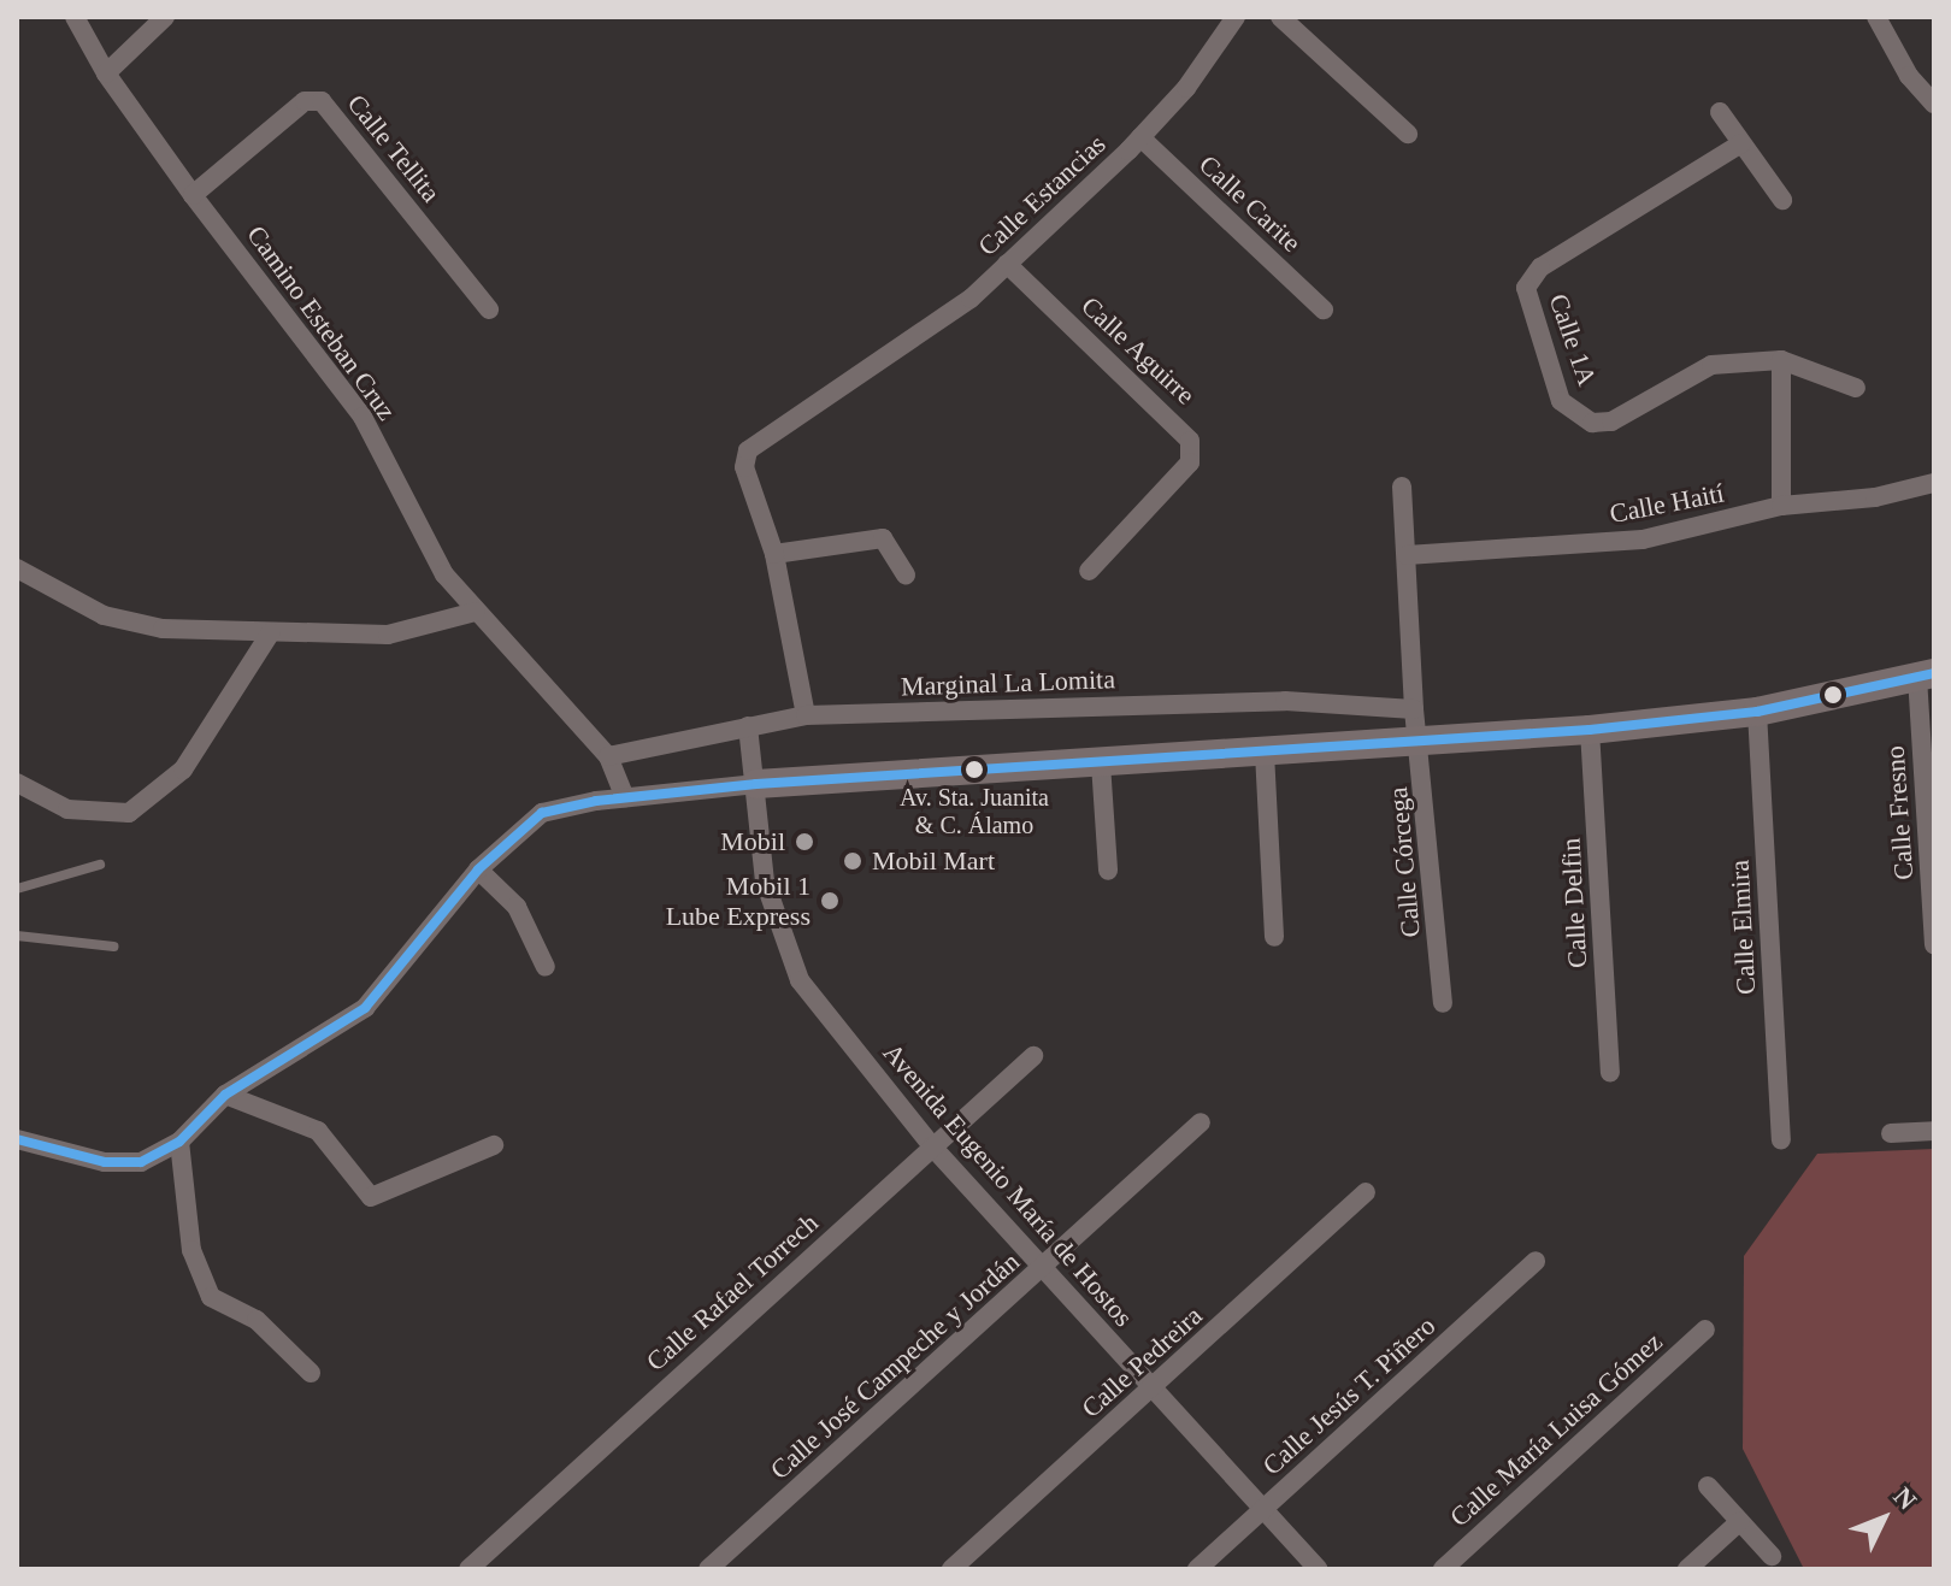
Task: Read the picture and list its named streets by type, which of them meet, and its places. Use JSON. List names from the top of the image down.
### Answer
{
  "streets": {
    "street": [
      "Calle Tellita",
      "Calle Estancias",
      "Calle Carite",
      "Camino Esteban Cruz",
      "Calle 1A",
      "Calle Aguirre",
      "Calle Haití",
      "Marginal La Lomita",
      "Calle Fresno",
      "Calle Córcega",
      "Calle Delfin",
      "Calle Elmira",
      "Avenida Eugenio María de Hostos",
      "Calle Rafael Torrech",
      "Calle Pedreira",
      "Calle José Campeche y Jordán",
      "Calle Jesús T. Piñero",
      "Calle María Luisa Gómez"
    ]
  },
  "crossings": [
    ["Calle Tellita", "Camino Esteban Cruz"],
    ["Calle Estancias", "Calle Carite"],
    ["Calle Estancias", "Calle Aguirre"],
    ["Calle Estancias", "Marginal La Lomita"],
    ["Camino Esteban Cruz", "Marginal La Lomita"],
    ["Calle Haití", "Calle Córcega"],
    ["Marginal La Lomita", "Calle Córcega"],
    ["Marginal La Lomita", "Avenida Eugenio María de Hostos"],
    ["Avenida Eugenio María de Hostos", "Calle Rafael Torrech"],
    ["Avenida Eugenio María de Hostos", "Calle Pedreira"],
    ["Avenida Eugenio María de Hostos", "Calle José Campeche y Jordán"],
    ["Avenida Eugenio María de Hostos", "Calle Jesús T. Piñero"]
  ],
  "places": [
    "Av. Sta. Juanita & C. Álamo",
    "Mobil",
    "Mobil Mart",
    "Mobil 1 Lube Express"
  ],
  "north": "top right"
}
